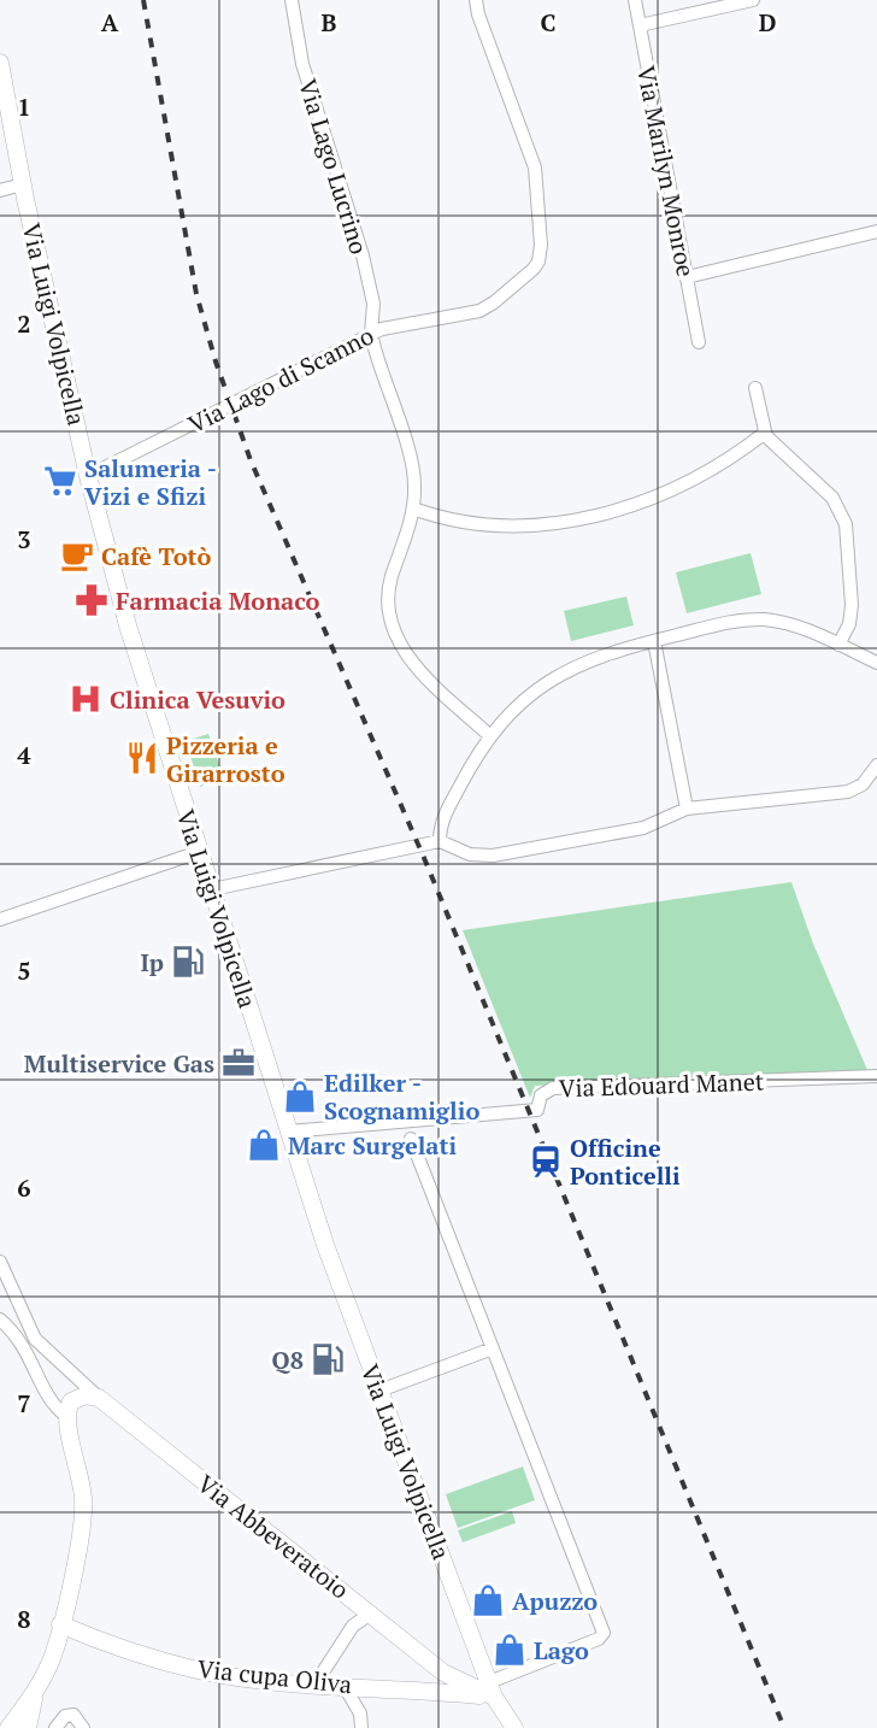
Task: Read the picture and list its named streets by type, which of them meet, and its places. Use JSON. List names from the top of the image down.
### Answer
{
  "streets": {
    "street": [
      "Via Lago Lucrino",
      "Via Marilyn Monroe",
      "Via Luigi Volpicella",
      "Via Lago di Scanno",
      "Via Edouard Manet",
      "Via Abbeveratoio",
      "Via cupa Oliva"
    ]
  },
  "crossings": [
    ["Via Lago Lucrino", "Via Lago di Scanno"],
    ["Via Luigi Volpicella", "Via Lago di Scanno"],
    ["Via Luigi Volpicella", "Via Edouard Manet"],
    ["Via Luigi Volpicella", "Via Abbeveratoio"],
    ["Via Luigi Volpicella", "Via cupa Oliva"],
    ["Via Abbeveratoio", "Via cupa Oliva"]
  ],
  "places": {
    "supermarket": ["Salumeria - Vizi e Sfizi"],
    "cafe": ["Cafè Totò"],
    "pharmacy": ["Farmacia Monaco"],
    "hospital": ["Clinica Vesuvio"],
    "restaurant": ["Pizzeria e Girarrosto"],
    "fuel station": ["Ip", "Q8"],
    "office": ["Multiservice Gas"],
    "shop": [
      "Edilker - Scognamiglio",
      "Marc Surgelati",
      "Apuzzo",
      "Lago"
    ],
    "station": ["Officine Ponticelli"]
  },
  "grid": {
    "columns": [
      "A",
      "B",
      "C",
      "D"
    ],
    "rows": [
      "1",
      "2",
      "3",
      "4",
      "5",
      "6",
      "7",
      "8"
    ]
  }
}
